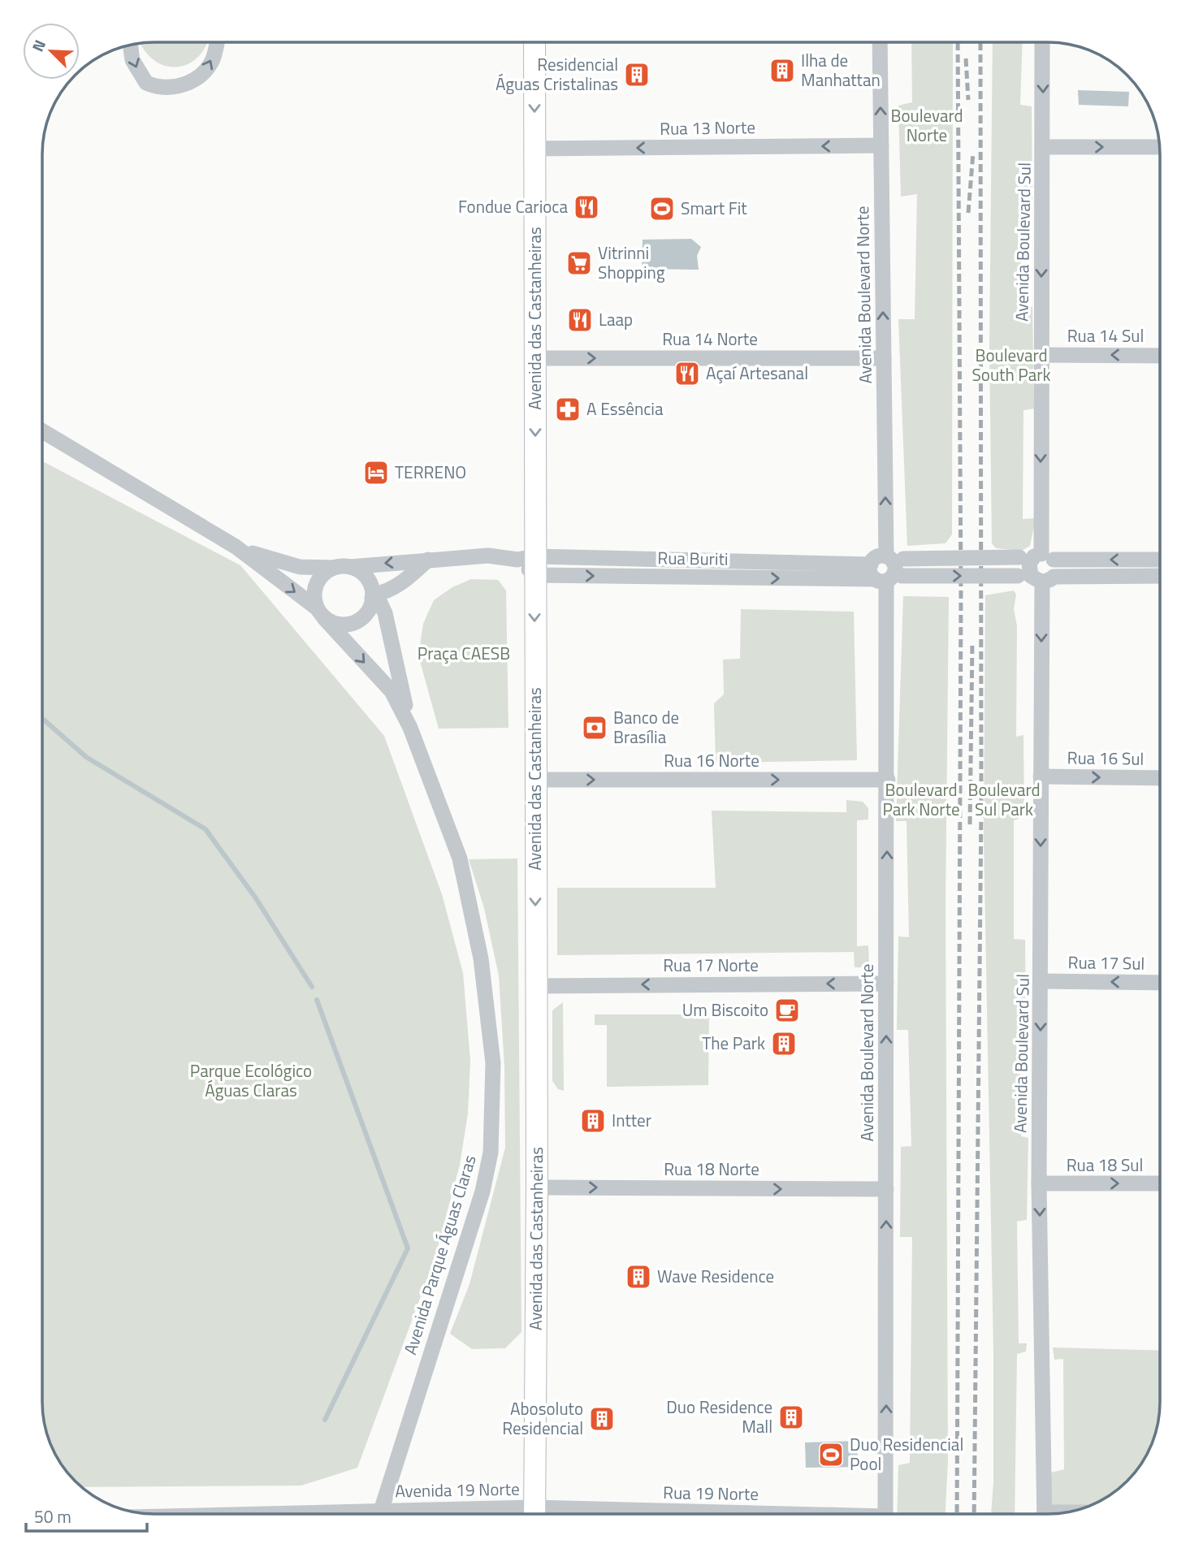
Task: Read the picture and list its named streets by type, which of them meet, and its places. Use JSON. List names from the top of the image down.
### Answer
{
  "streets": {
    "main road": ["Avenida das Castanheiras"],
    "street": [
      "Rua 13 Norte",
      "Avenida Boulevard Sul",
      "Avenida Boulevard Norte",
      "Rua 14 Sul",
      "Rua 14 Norte",
      "Rua Buriti",
      "Rua 16 Sul",
      "Rua 16 Norte",
      "Rua 17 Sul",
      "Rua 17 Norte",
      "Rua 18 Sul",
      "Rua 18 Norte",
      "Avenida Parque Águas Claras",
      "Avenida 19 Norte"
    ]
  },
  "crossings": [
    ["Rua 13 Norte", "Avenida Boulevard Norte"],
    ["Rua 13 Norte", "Avenida das Castanheiras"],
    ["Avenida Boulevard Sul", "Rua 14 Sul"],
    ["Avenida Boulevard Sul", "Rua Buriti"],
    ["Avenida Boulevard Sul", "Rua 16 Sul"],
    ["Avenida Boulevard Sul", "Rua 17 Sul"],
    ["Avenida Boulevard Sul", "Rua 18 Sul"],
    ["Avenida Boulevard Norte", "Rua 14 Norte"],
    ["Avenida Boulevard Norte", "Rua Buriti"],
    ["Avenida Boulevard Norte", "Rua 16 Norte"],
    ["Avenida Boulevard Norte", "Rua 17 Norte"],
    ["Avenida Boulevard Norte", "Rua 18 Norte"],
    ["Avenida das Castanheiras", "Rua 14 Norte"],
    ["Avenida das Castanheiras", "Rua Buriti"],
    ["Avenida das Castanheiras", "Rua 16 Norte"],
    ["Avenida das Castanheiras", "Rua 17 Norte"],
    ["Avenida das Castanheiras", "Rua 18 Norte"],
    ["Rua Buriti", "Avenida Parque Águas Claras"],
    ["Avenida Parque Águas Claras", "Avenida 19 Norte"]
  ],
  "one_way": [
    "Rua 13 Norte",
    "Avenida Boulevard Sul",
    "Avenida Boulevard Norte",
    "Avenida das Castanheiras",
    "Rua 14 Sul",
    "Rua 14 Norte",
    "Rua 16 Sul",
    "Rua 16 Norte",
    "Rua 17 Sul",
    "Rua 17 Norte",
    "Rua 18 Sul",
    "Rua 18 Norte"
  ],
  "parks": [
    "Boulevard Norte",
    "Boulevard South Park",
    "Praça CAESB",
    "Boulevard Park Norte",
    "Boulevard Sul Park",
    "Parque Ecológico Águas Claras"
  ],
  "places": {
    "building": [
      "Ilha de Manhattan",
      "Residencial Águas Cristalinas",
      "The Park",
      "Intter",
      "Wave Residence",
      "Duo Residence Mall",
      "Abosoluto Residencial"
    ],
    "restaurant": ["Fondue Carioca", "Laap", "Açaí Artesanal"],
    "sports": ["Smart Fit", "Duo Residencial Pool"],
    "supermarket": ["Vitrinni Shopping"],
    "pharmacy": ["A Essência"],
    "hotel": ["TERRENO"],
    "bank": ["Banco de Brasília"],
    "cafe": ["Um Biscoito"]
  },
  "scale_bar": "50 m",
  "north": "top left"
}
